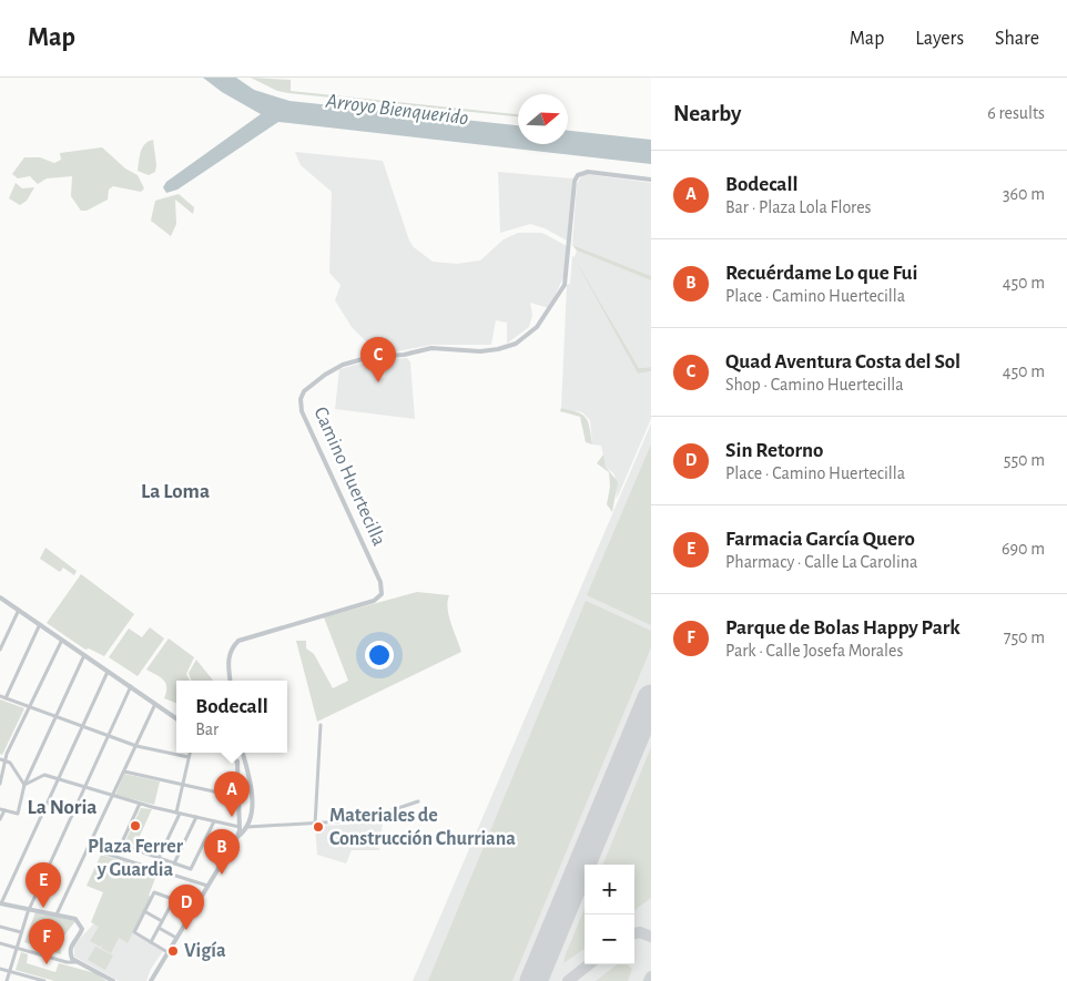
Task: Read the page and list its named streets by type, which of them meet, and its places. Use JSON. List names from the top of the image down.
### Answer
{
  "streets": {
    "street": ["Camino Huertecilla"]
  },
  "districts": ["La Loma", "La Noria"],
  "water": ["Arroyo Bienquerido"],
  "places": ["Plaza Ferrer y Guardia", "Materiales de Construcción Churriana", "Vigía"],
  "north": "right",
  "page": {
    "header": "Map",
    "nav": ["Map", "Layers", "Share"],
    "heading": ["Nearby", "6 results"],
    "list": [
      {
        "mark": "A",
        "name": "Bodecall",
        "note": "Bar · Plaza Lola Flores",
        "value": "360 m"
      },
      {
        "mark": "B",
        "name": "Recuérdame Lo que Fui",
        "note": "Place · Camino Huertecilla",
        "value": "450 m"
      },
      {
        "mark": "C",
        "name": "Quad Aventura Costa del Sol",
        "note": "Shop · Camino Huertecilla",
        "value": "450 m"
      },
      {
        "mark": "D",
        "name": "Sin Retorno",
        "note": "Place · Camino Huertecilla",
        "value": "550 m"
      },
      {
        "mark": "E",
        "name": "Farmacia García Quero",
        "note": "Pharmacy · Calle La Carolina",
        "value": "690 m"
      },
      {
        "mark": "F",
        "name": "Parque de Bolas Happy Park",
        "note": "Park · Calle Josefa Morales",
        "value": "750 m"
      }
    ],
    "pins": [
      "C",
      "A",
      "B",
      "E",
      "D",
      "F"
    ],
    "popup": ["Bodecall", "Bar"],
    "map_buttons": ["+", "−"]
  }
}
